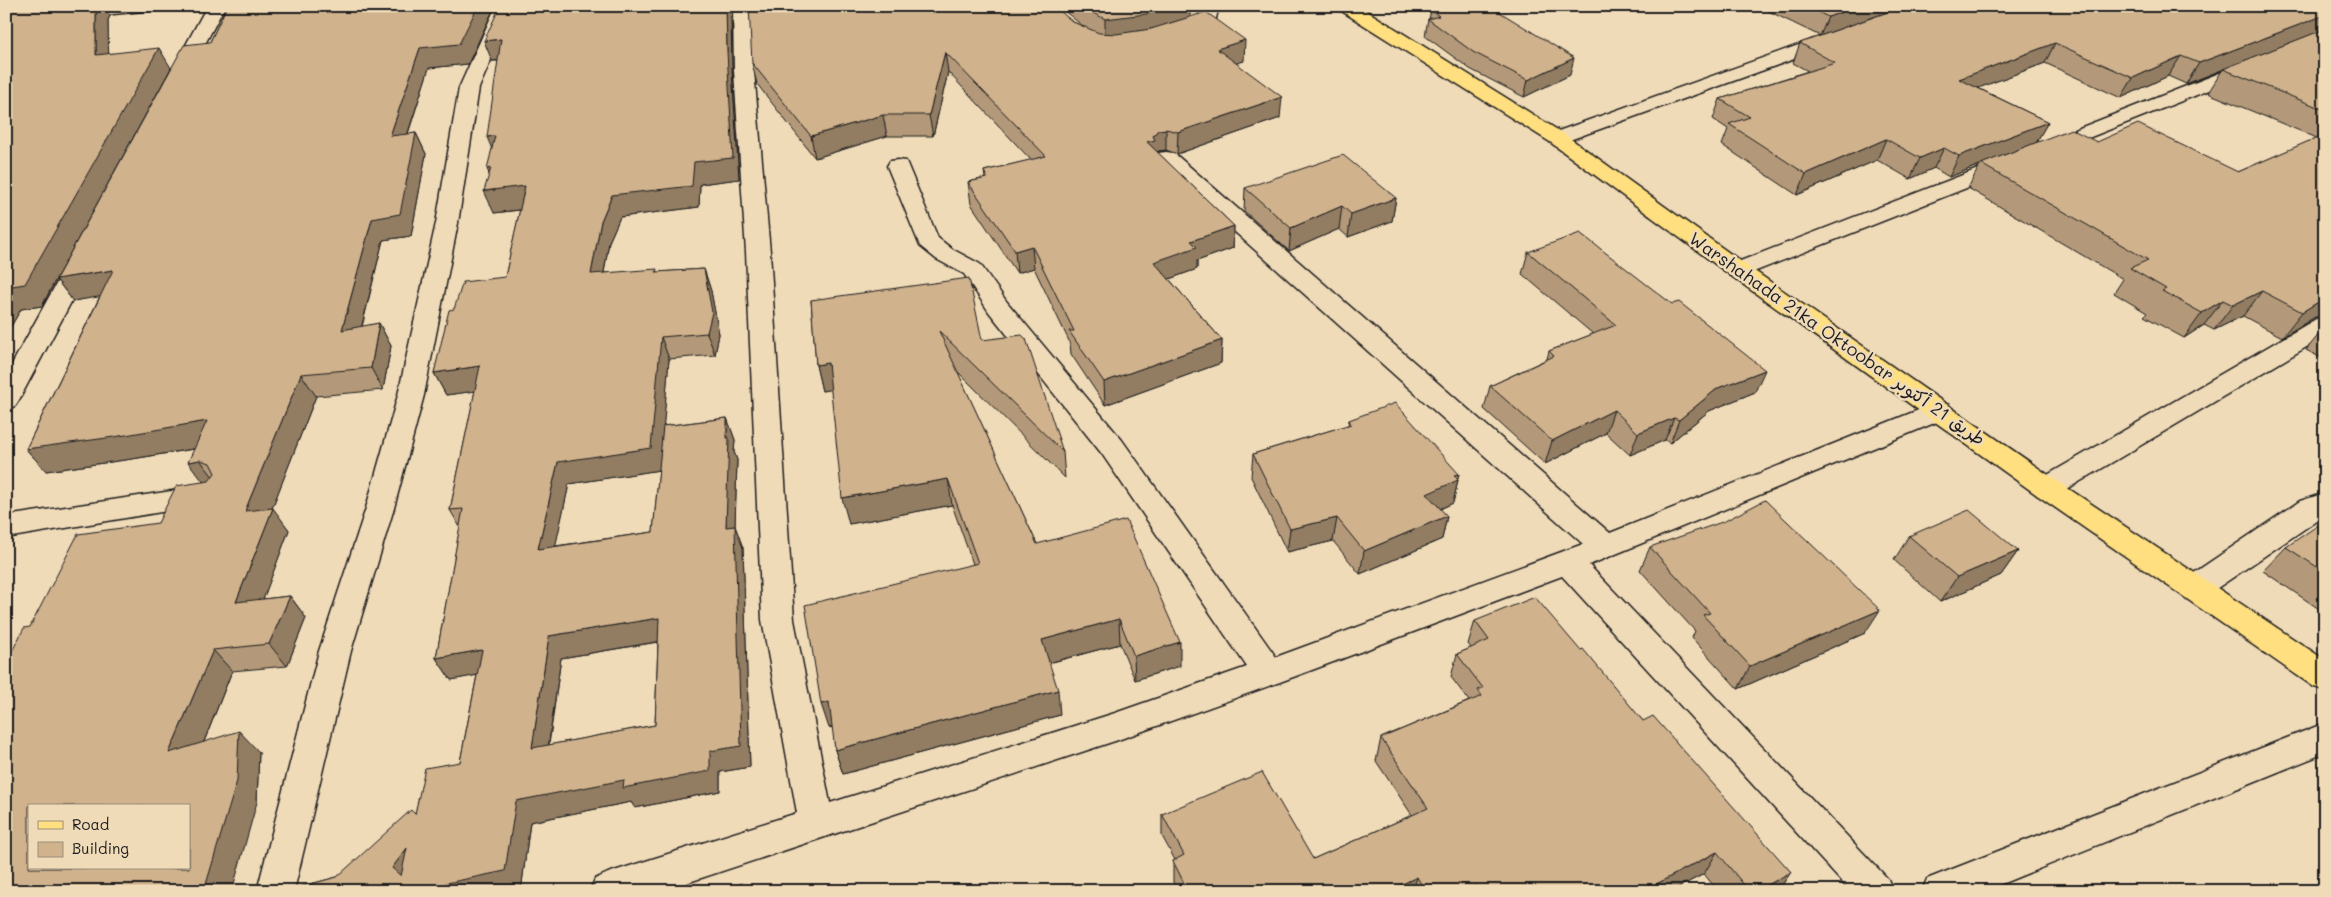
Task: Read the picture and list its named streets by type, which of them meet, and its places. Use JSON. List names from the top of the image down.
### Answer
{
  "streets": {
    "main road": ["Warshahada 21ka Oktoobar طريق 21 أكتوبر"]
  },
  "legend": ["Road", "Building"]
}
